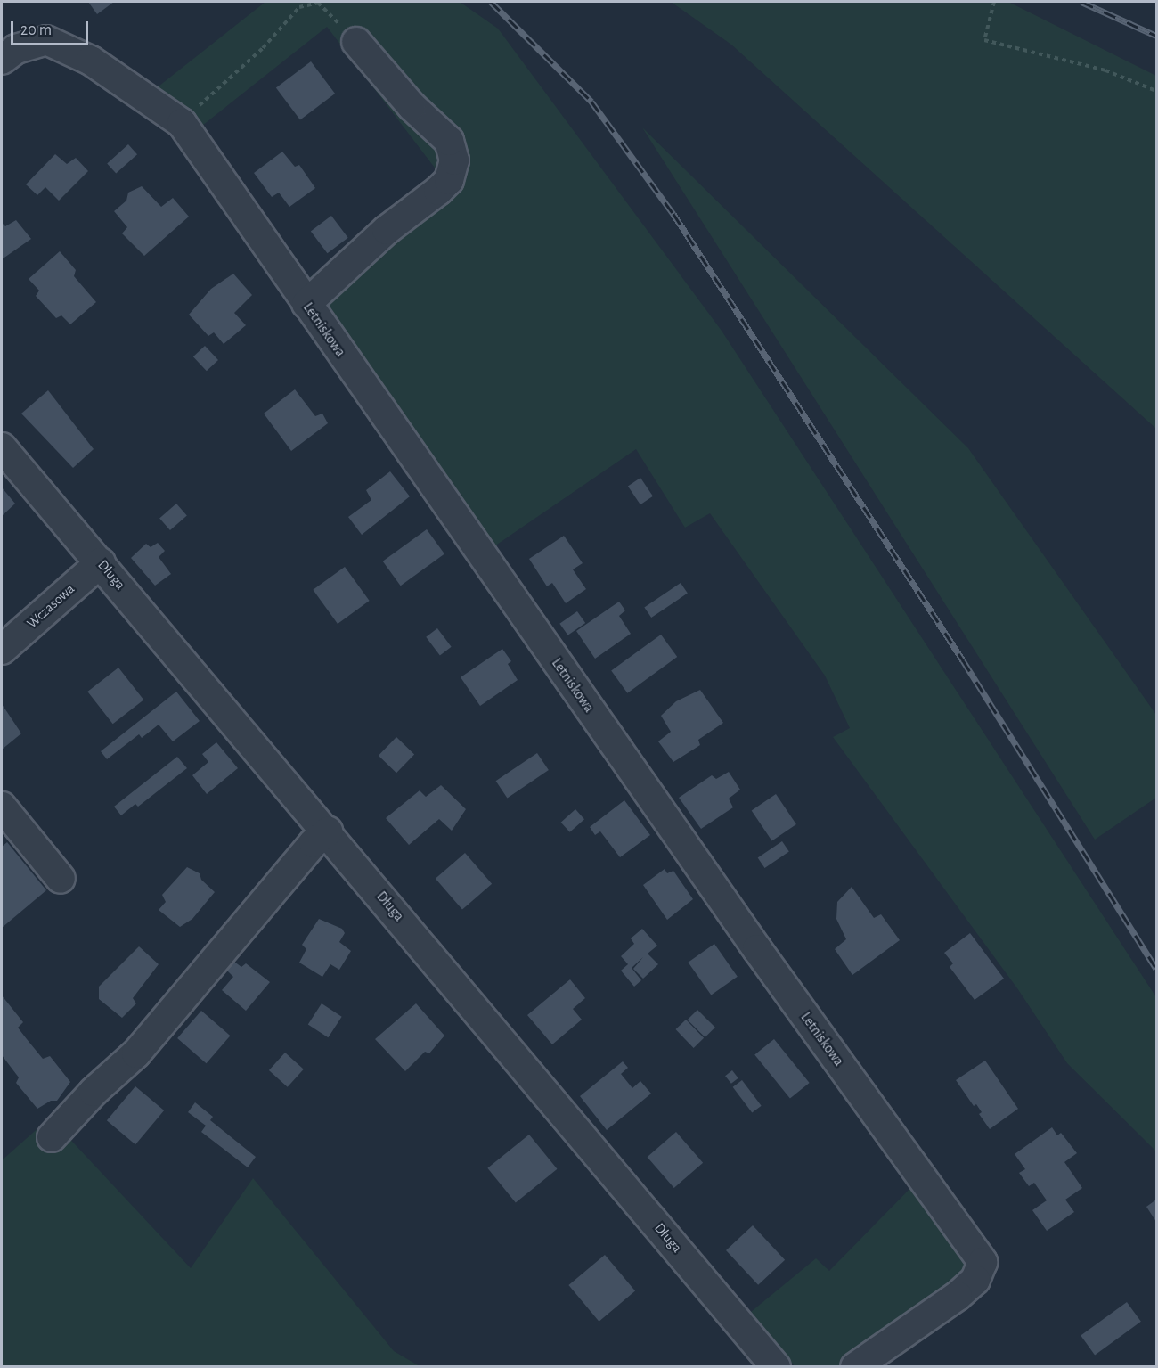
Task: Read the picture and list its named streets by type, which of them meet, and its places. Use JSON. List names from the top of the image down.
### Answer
{
  "streets": {
    "street": ["Letniskowa", "Długa", "Wczasowa"]
  },
  "crossings": [
    ["Długa", "Wczasowa"]
  ],
  "scale_bar": "20 m"
}
